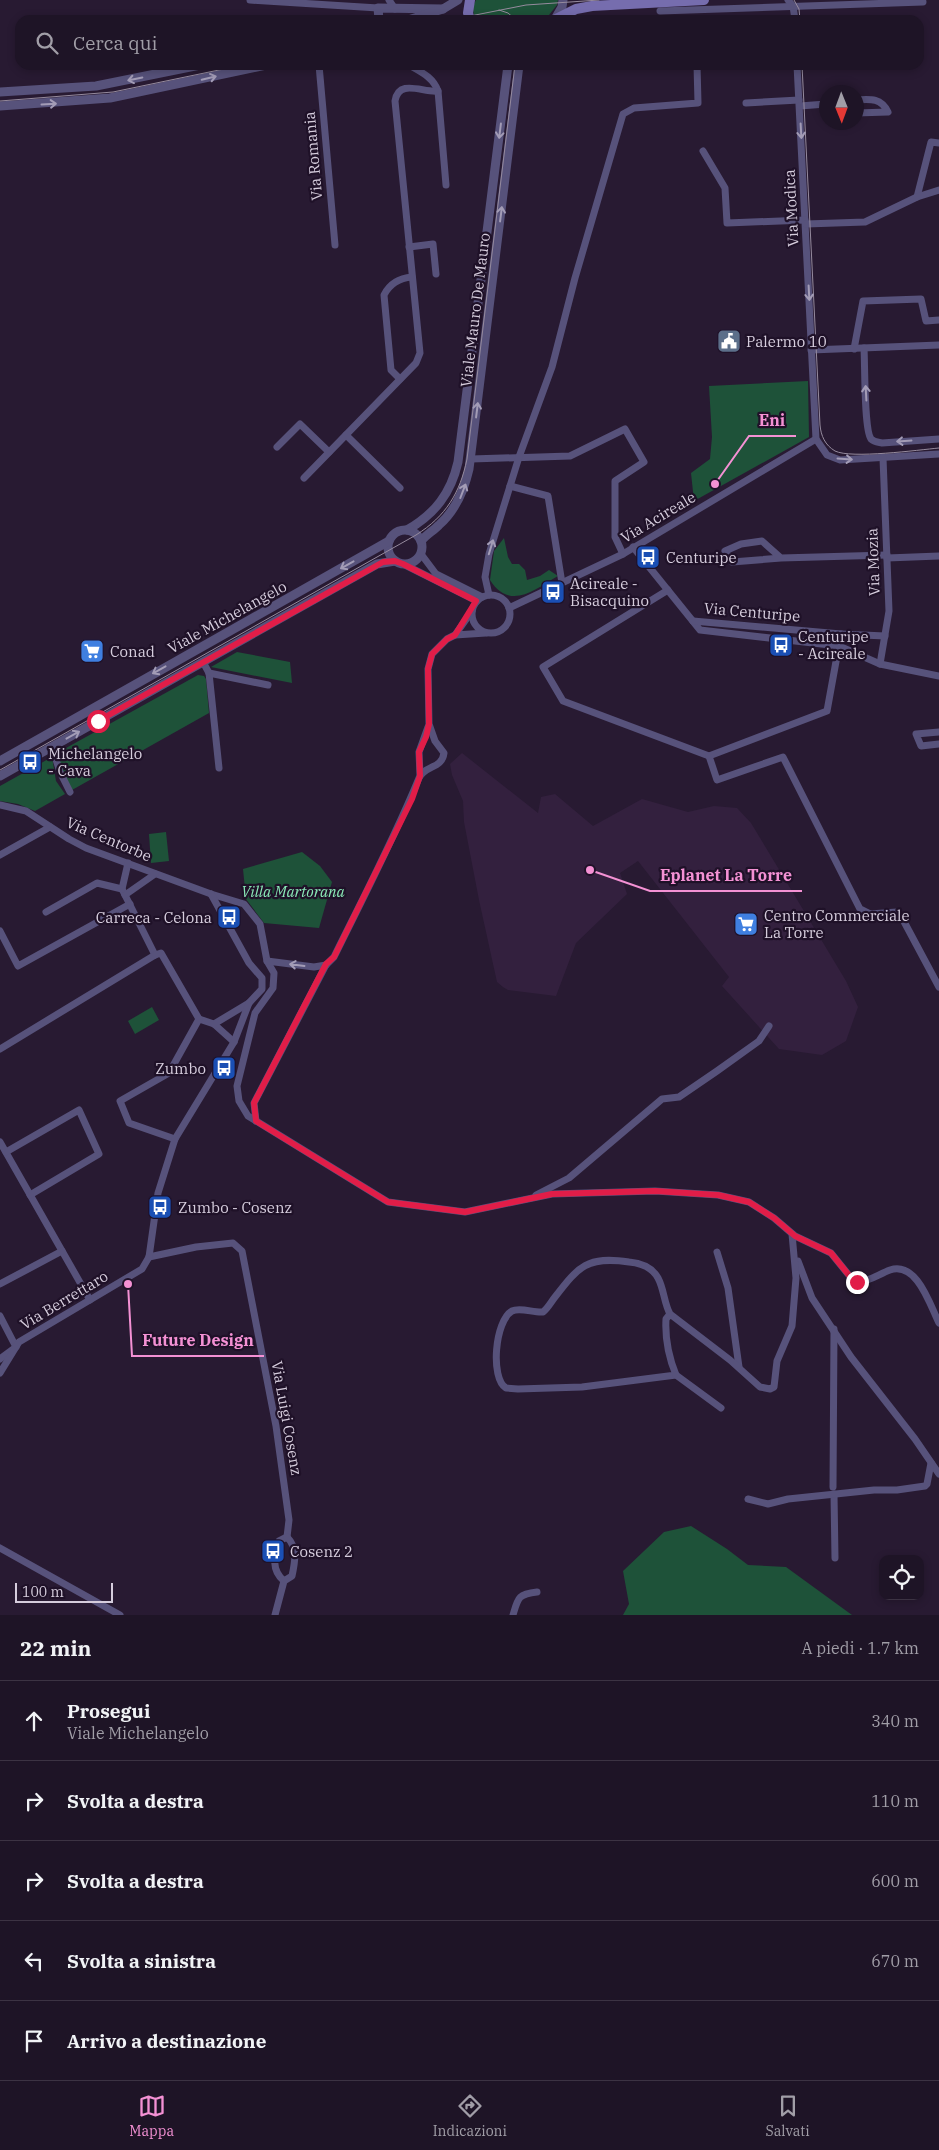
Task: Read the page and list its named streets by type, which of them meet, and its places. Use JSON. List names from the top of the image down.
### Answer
{
  "streets": {
    "street": [
      "Via Romania",
      "Via Modica",
      "Viale Mauro De Mauro",
      "Via Acireale",
      "Via Mozia",
      "Via Centuripe",
      "Viale Michelangelo",
      "Via Centorbe",
      "Via Berrettaro",
      "Via Luigi Cosenz"
    ]
  },
  "crossings": [
    ["Via Modica", "Via Acireale"],
    ["Viale Mauro De Mauro", "Viale Michelangelo"],
    ["Via Mozia", "Via Centuripe"],
    ["Via Berrettaro", "Via Luigi Cosenz"]
  ],
  "one_way": ["Via Modica"],
  "parks": ["Villa Martorana"],
  "places": {
    "public building": ["Palermo 10"],
    "other": ["Eni", "Eplanet La Torre", "Future Design"],
    "bus stop": [
      "Centuripe",
      "Acireale - Bisacquino",
      "Centuripe - Acireale",
      "Michelangelo - Cava",
      "Carreca - Celona",
      "Zumbo",
      "Zumbo - Cosenz",
      "Cosenz 2"
    ],
    "supermarket": ["Conad", "Centro Commerciale La Torre"]
  },
  "scale_bar": "100 m",
  "north": "bottom",
  "page": {
    "search": "Cerca qui",
    "scale": "100 m",
    "heading": ["22 min", "A piedi · 1.7 km"],
    "list": [
      ["Prosegui", "Viale Michelangelo", "340 m"],
      ["Svolta a destra", "110 m"],
      ["Svolta a destra", "600 m"],
      ["Svolta a sinistra", "670 m"],
      "Arrivo a destinazione"
    ],
    "nav": ["Mappa", "Indicazioni", "Salvati"]
  }
}
